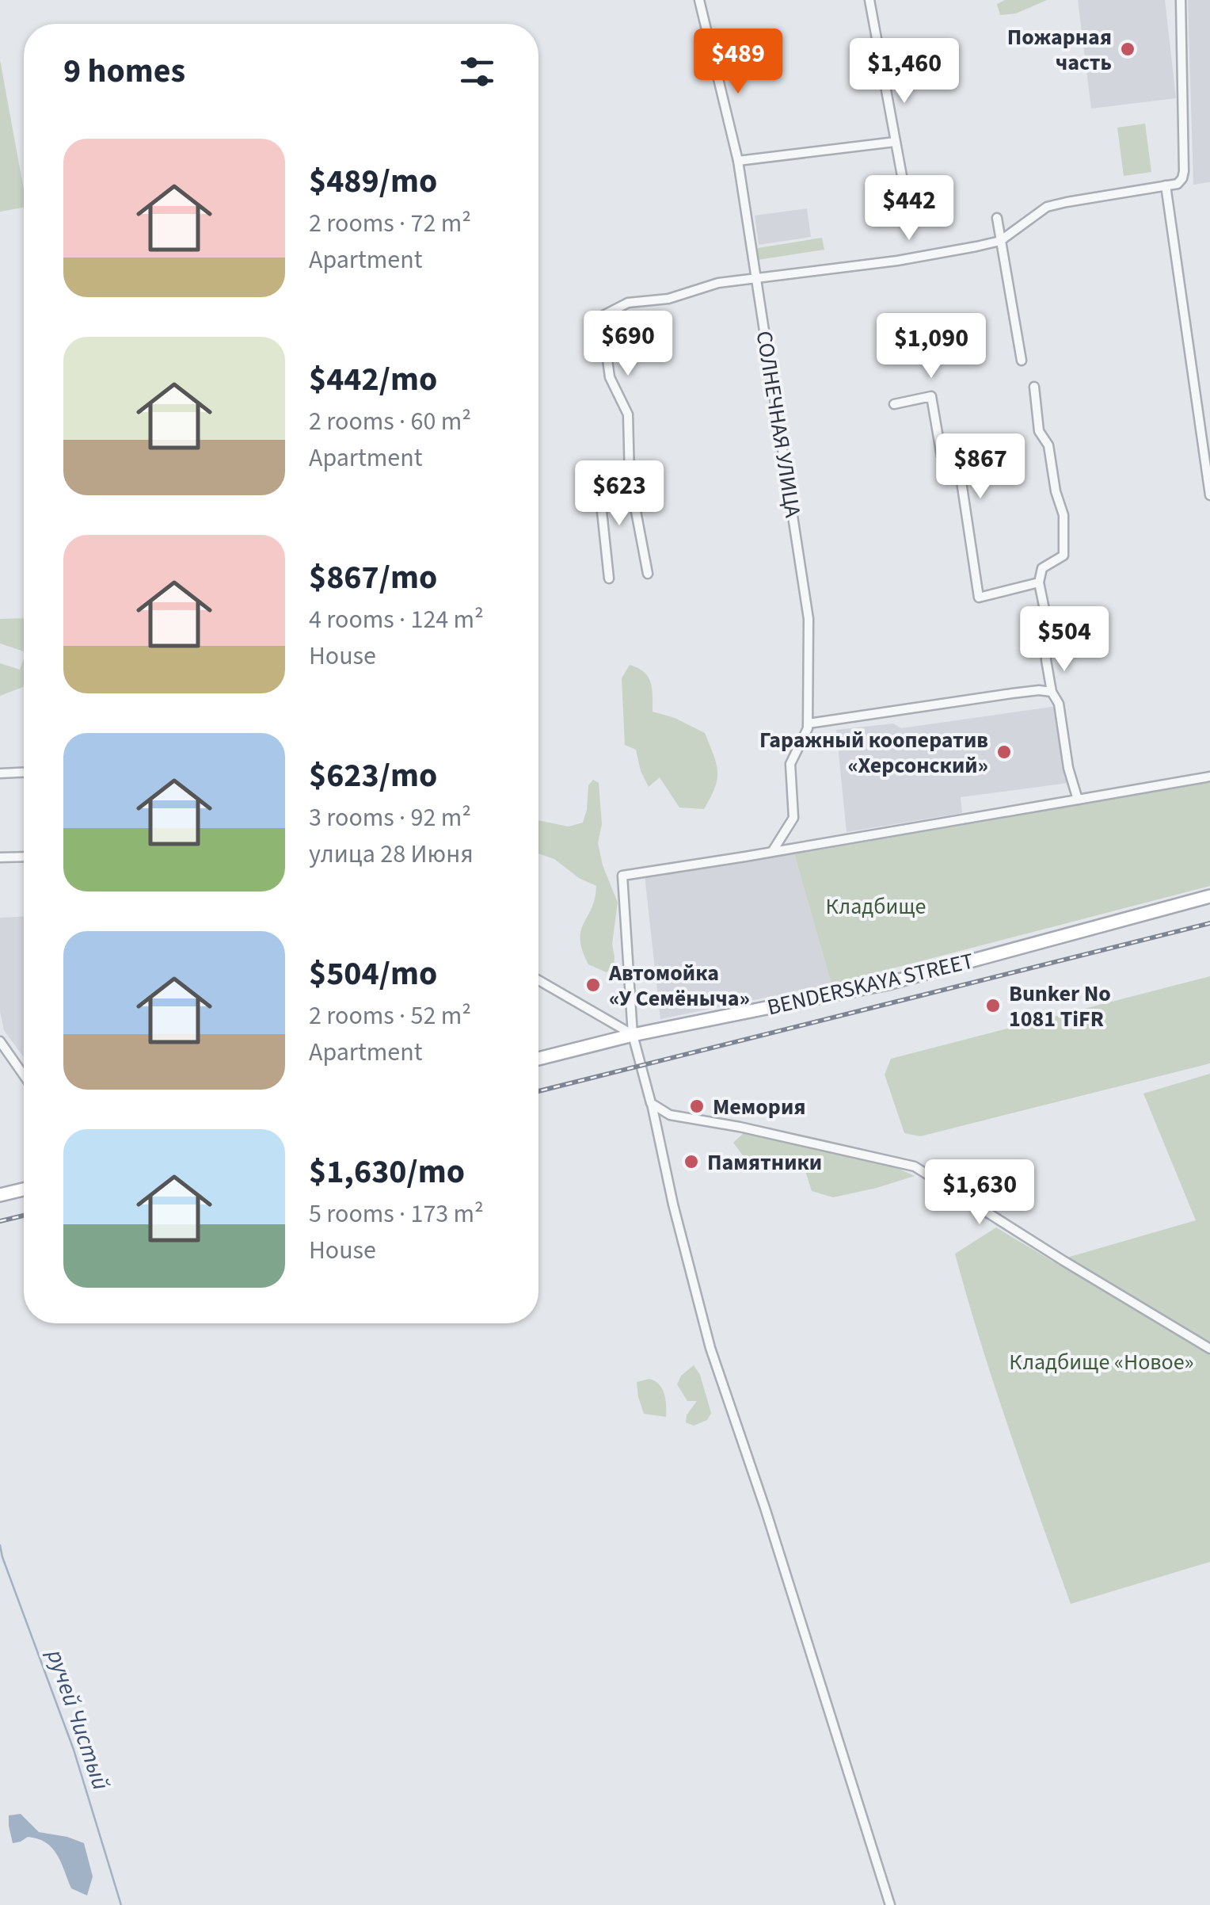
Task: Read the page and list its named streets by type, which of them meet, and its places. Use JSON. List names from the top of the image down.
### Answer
{
  "streets": {
    "main road": ["BENDERSKAYA STREET"],
    "street": ["СОЛНЕЧНАЯ УЛИЦА"]
  },
  "water": ["ручей Чистый"],
  "parks": ["Кладбище", "Кладбище «Новое»"],
  "places": [
    "Пожарная часть",
    "Гаражный кооператив «Херсонский»",
    "Автомойка «У Семёныча»",
    "Bunker No 1081 TiFR",
    "Мемория",
    "Памятники"
  ],
  "page": {
    "heading": "9 homes",
    "price": [
      "$489",
      "$1,460",
      "$442",
      "$690",
      "$1,090",
      "$867",
      "$623",
      "$504",
      "$1,630"
    ],
    "list": [
      {
        "name": "$489/mo",
        "note": "2 rooms · 72 m² · Apartment"
      },
      {
        "name": "$442/mo",
        "note": "2 rooms · 60 m² · Apartment"
      },
      {
        "name": "$867/mo",
        "note": "4 rooms · 124 m² · House"
      },
      {
        "name": "$623/mo",
        "note": "3 rooms · 92 m² · улица 28 Июня"
      },
      {
        "name": "$504/mo",
        "note": "2 rooms · 52 m² · Apartment"
      },
      {
        "name": "$1,630/mo",
        "note": "5 rooms · 173 m² · House"
      }
    ]
  }
}
